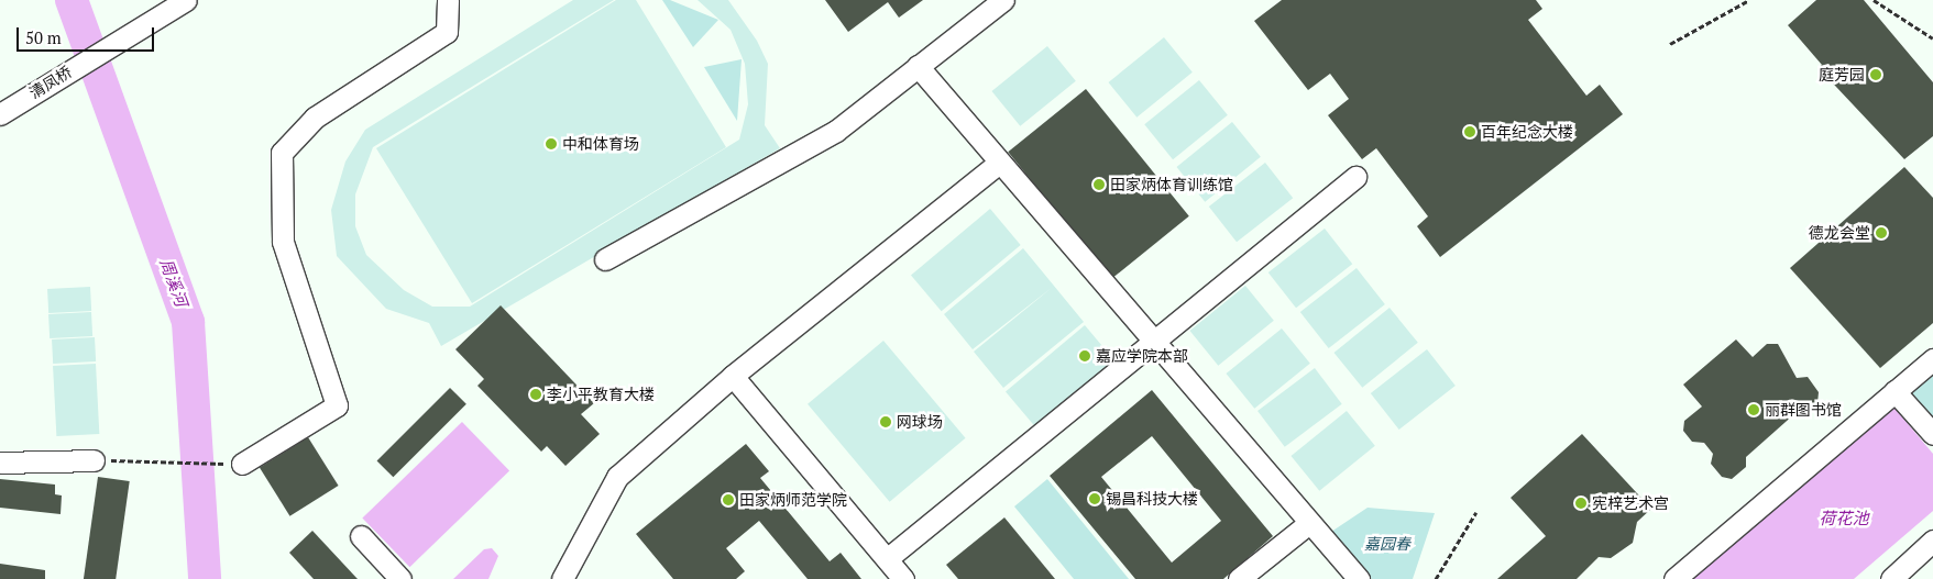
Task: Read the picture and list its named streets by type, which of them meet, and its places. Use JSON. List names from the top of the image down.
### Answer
{
  "streets": {
    "street": ["清凤桥"]
  },
  "water": ["周溪河", "荷花池"],
  "parks": ["嘉园春"],
  "places": [
    "庭芳园",
    "百年纪念大楼",
    "中和体育场",
    "田家炳体育训练馆",
    "德龙会堂",
    "嘉应学院本部",
    "李小平教育大楼",
    "丽群图书馆",
    "网球场",
    "锡昌科技大楼",
    "田家炳师范学院",
    "宪梓艺术宫"
  ],
  "scale_bar": "50 m"
}
